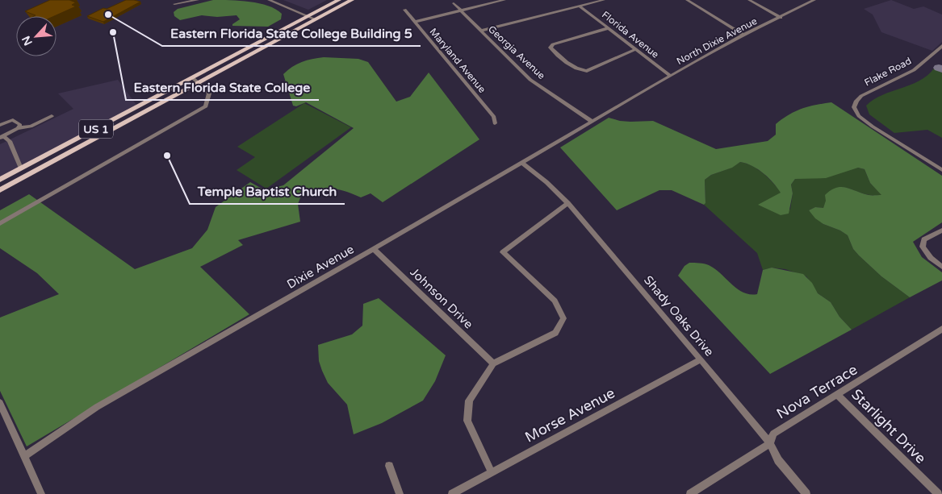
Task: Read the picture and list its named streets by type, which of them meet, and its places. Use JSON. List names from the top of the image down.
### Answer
{
  "streets": {
    "main road": ["US 1"],
    "street": [
      "Florida Avenue",
      "North Dixie Avenue",
      "Georgia Avenue",
      "Maryland Avenue",
      "Flake Road",
      "Dixie Avenue",
      "Johnson Drive",
      "Shady Oaks Drive",
      "Nova Terrace",
      "Morse Avenue",
      "Starlight Drive"
    ]
  },
  "crossings": [
    ["Florida Avenue", "North Dixie Avenue"],
    ["North Dixie Avenue", "Dixie Avenue"],
    ["Georgia Avenue", "Dixie Avenue"],
    ["Dixie Avenue", "Johnson Drive"],
    ["Dixie Avenue", "Shady Oaks Drive"],
    ["Shady Oaks Drive", "Nova Terrace"],
    ["Shady Oaks Drive", "Morse Avenue"],
    ["Nova Terrace", "Starlight Drive"]
  ],
  "places": ["Eastern Florida State College Building 5", "Eastern Florida State College", "Temple Baptist Church"],
  "north": "bottom left"
}
